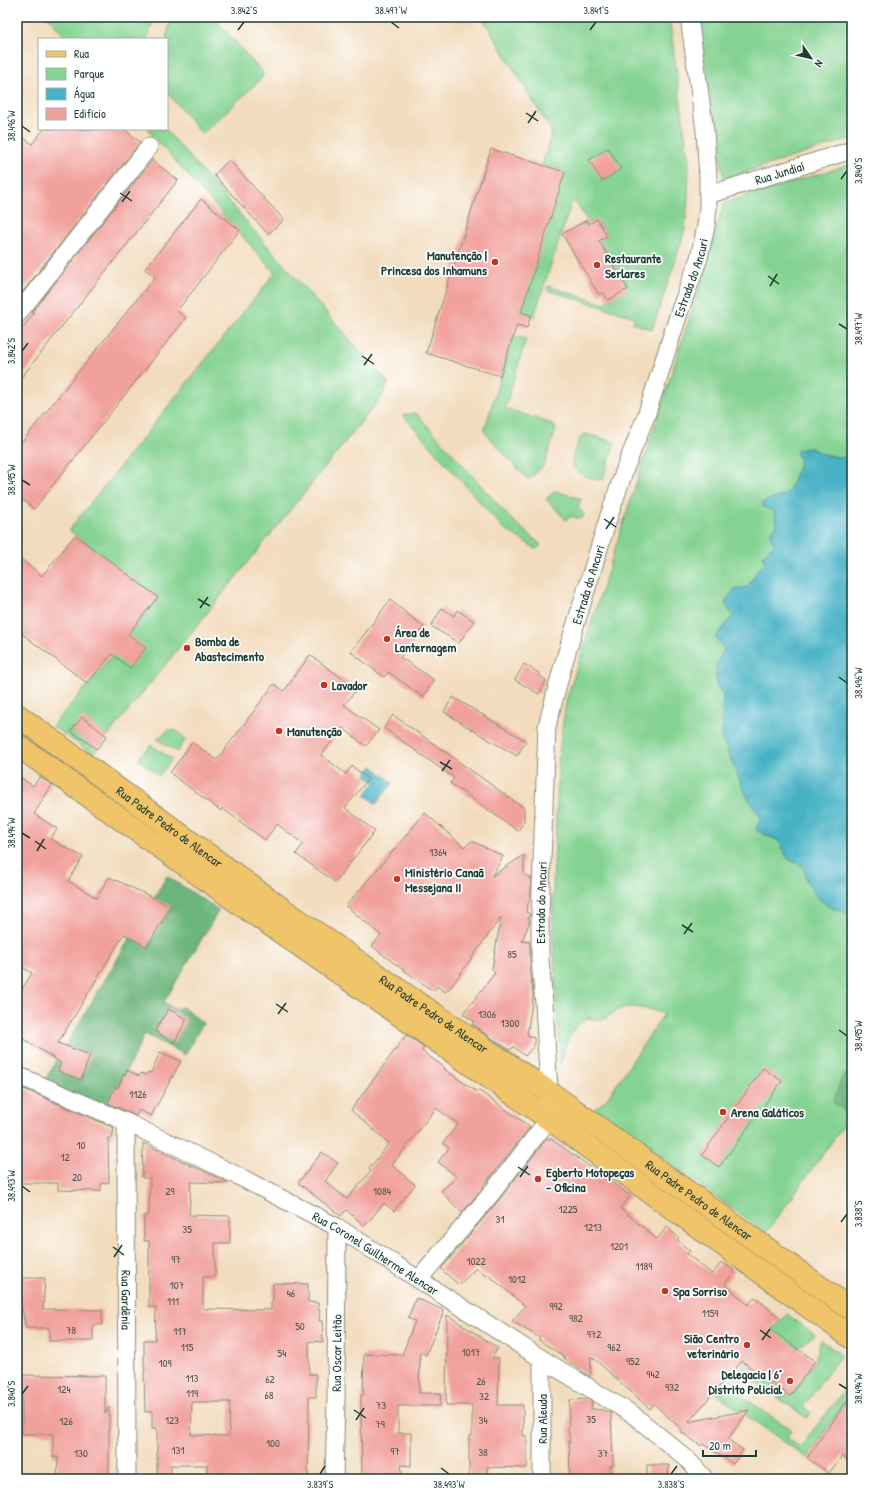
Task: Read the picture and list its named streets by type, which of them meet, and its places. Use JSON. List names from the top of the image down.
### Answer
{
  "streets": {
    "main road": ["Rua Padre Pedro de Alencar"],
    "street": [
      "Rua Jundiaí",
      "Estrada do Ancuri",
      "Rua Coronel Guilherme Alencar",
      "Rua Gardênia",
      "Rua Oscar Leitão",
      "Rua Aleuda"
    ]
  },
  "crossings": [
    ["Rua Jundiaí", "Estrada do Ancuri"],
    ["Estrada do Ancuri", "Rua Padre Pedro de Alencar"],
    ["Rua Coronel Guilherme Alencar", "Rua Gardênia"],
    ["Rua Coronel Guilherme Alencar", "Rua Oscar Leitão"],
    ["Rua Coronel Guilherme Alencar", "Rua Aleuda"]
  ],
  "places": [
    "Manutenção | Princesa dos Inhamuns",
    "Restaurante Serlares",
    "Área de Lanternagem",
    "Bomba de Abastecimento",
    "Lavador",
    "Manutenção",
    "Ministério Canaã Messejana II",
    "Arena Galáticos",
    "Egberto Motopeças - Oficina",
    "Spa Sorriso",
    "Sião Centro veterinário",
    "Delegacia | 6° Distrito Policial"
  ],
  "house_numbers": [
    "1364",
    "85",
    "1306",
    "1300",
    "1126",
    "10",
    "12",
    "20",
    "29",
    "1084",
    "1225",
    "31",
    "1213",
    "35",
    "1201",
    "97",
    "1022",
    "1189",
    "1012",
    "107",
    "46",
    "111",
    "992",
    "1159",
    "982",
    "50",
    "78",
    "117",
    "972",
    "115",
    "962",
    "1017",
    "54",
    "952",
    "109",
    "942",
    "113",
    "62",
    "26",
    "932",
    "124",
    "119",
    "68",
    "32",
    "73",
    "35",
    "123",
    "34",
    "126",
    "79",
    "100",
    "131",
    "97",
    "38",
    "130",
    "37"
  ],
  "legend": [
    "Rua",
    "Parque",
    "Água",
    "Edifício"
  ],
  "scale_bar": "20 m",
  "north": "bottom right",
  "coordinates": [
    "3.842°S",
    "38.497°W",
    "3.841°S",
    "38.496°W",
    "3.840°S",
    "38.495°W",
    "38.494°W",
    "38.493°W",
    "3.838°S",
    "3.839°S"
  ]
}
